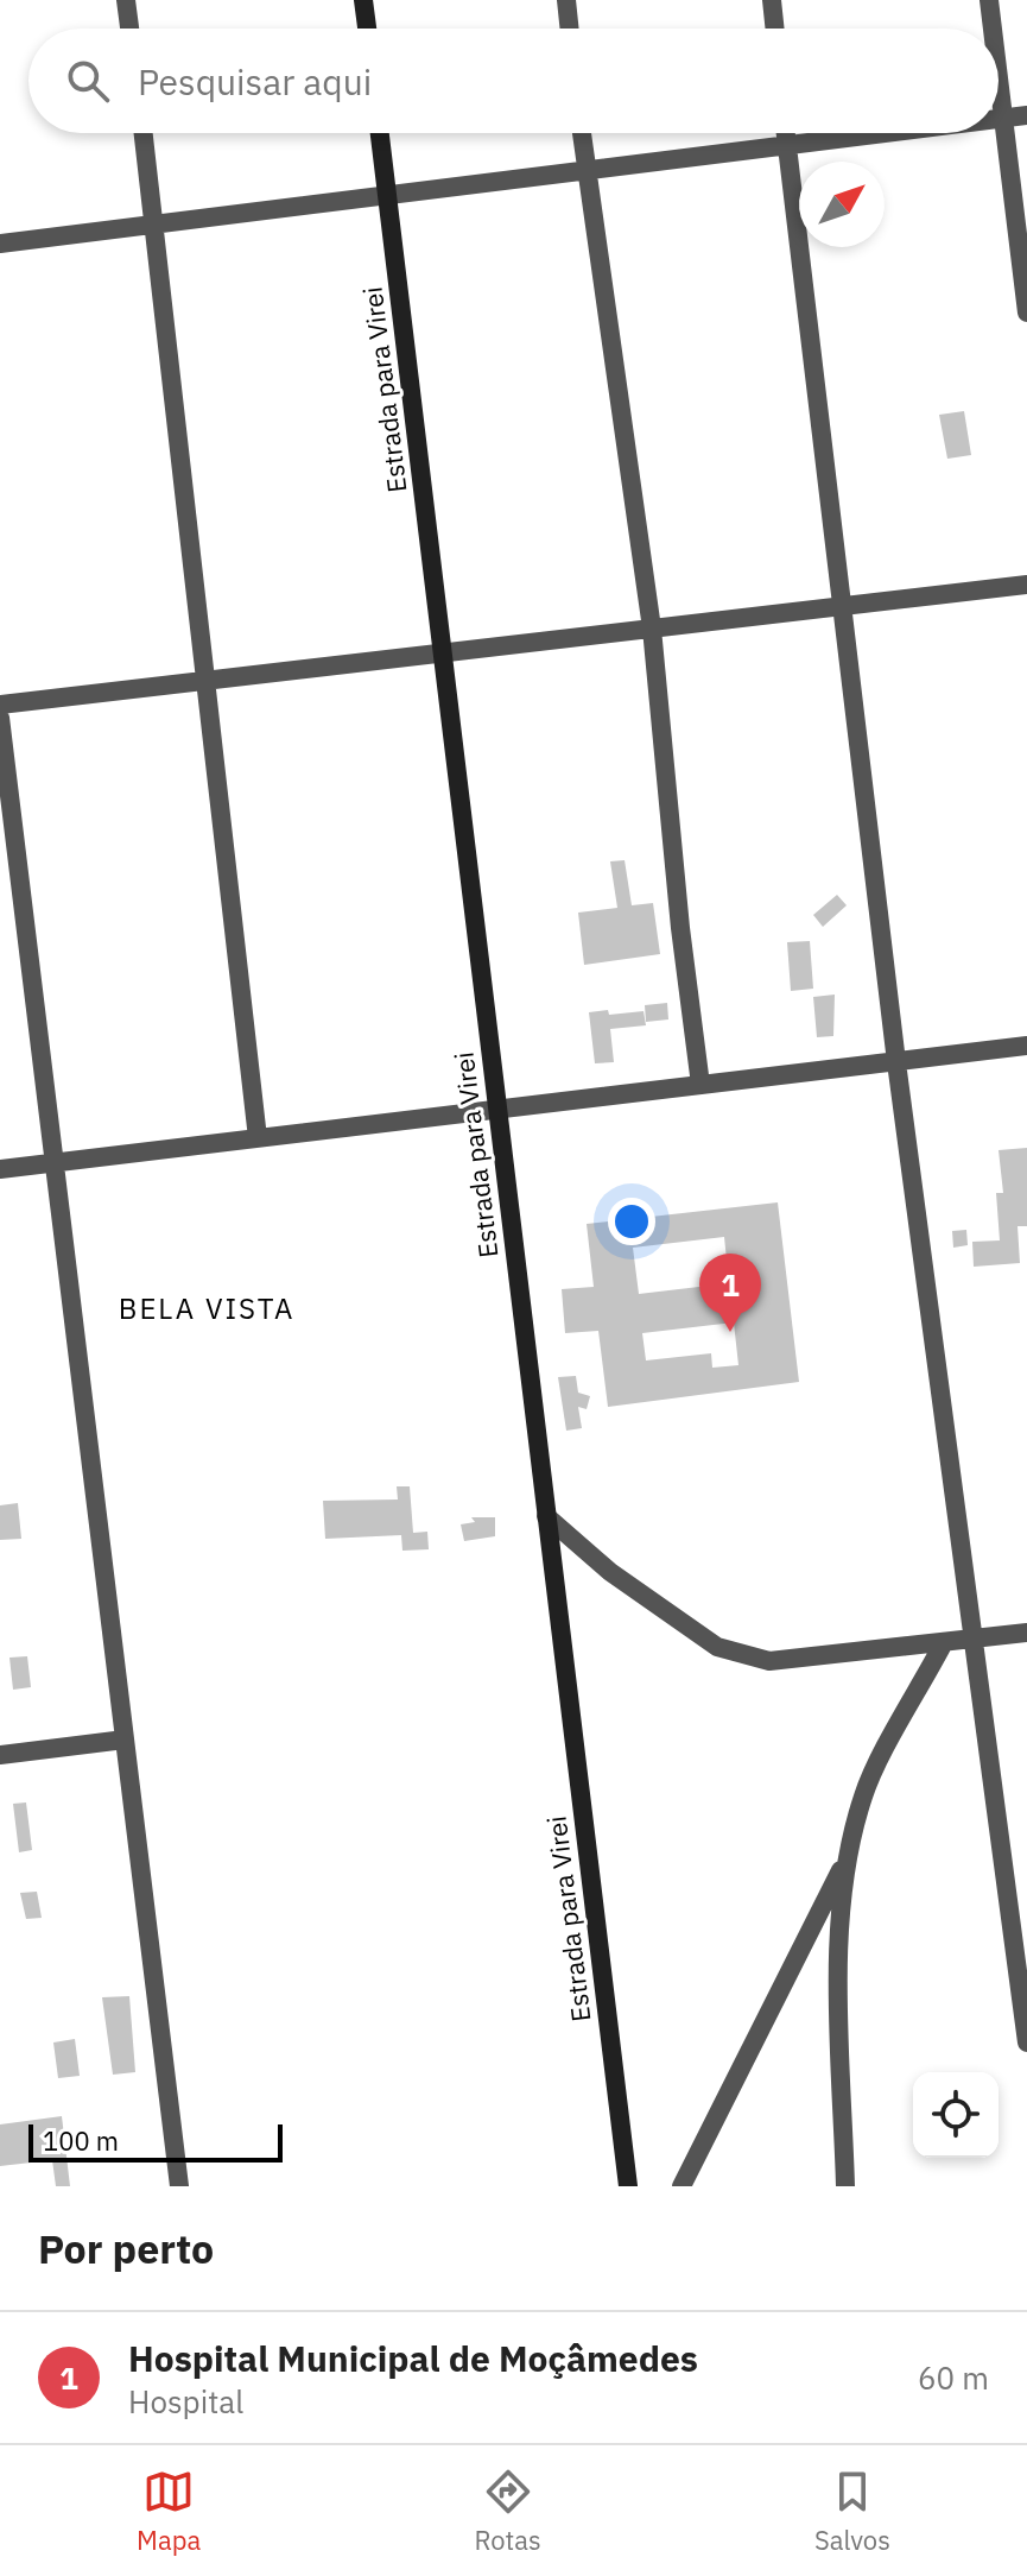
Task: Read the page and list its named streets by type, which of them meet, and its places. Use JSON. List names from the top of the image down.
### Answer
{
  "streets": {
    "street": ["Estrada para Virei"]
  },
  "districts": ["BELA VISTA"],
  "scale_bar": "100 m",
  "north": "top right",
  "page": {
    "search": "Pesquisar aqui",
    "pins": "1",
    "scale": "100 m",
    "heading": "Por perto",
    "list": [
      {
        "mark": "1",
        "name": "Hospital Municipal de Moçâmedes",
        "note": "Hospital",
        "value": "60 m"
      }
    ],
    "nav": ["Mapa", "Rotas", "Salvos"]
  }
}
